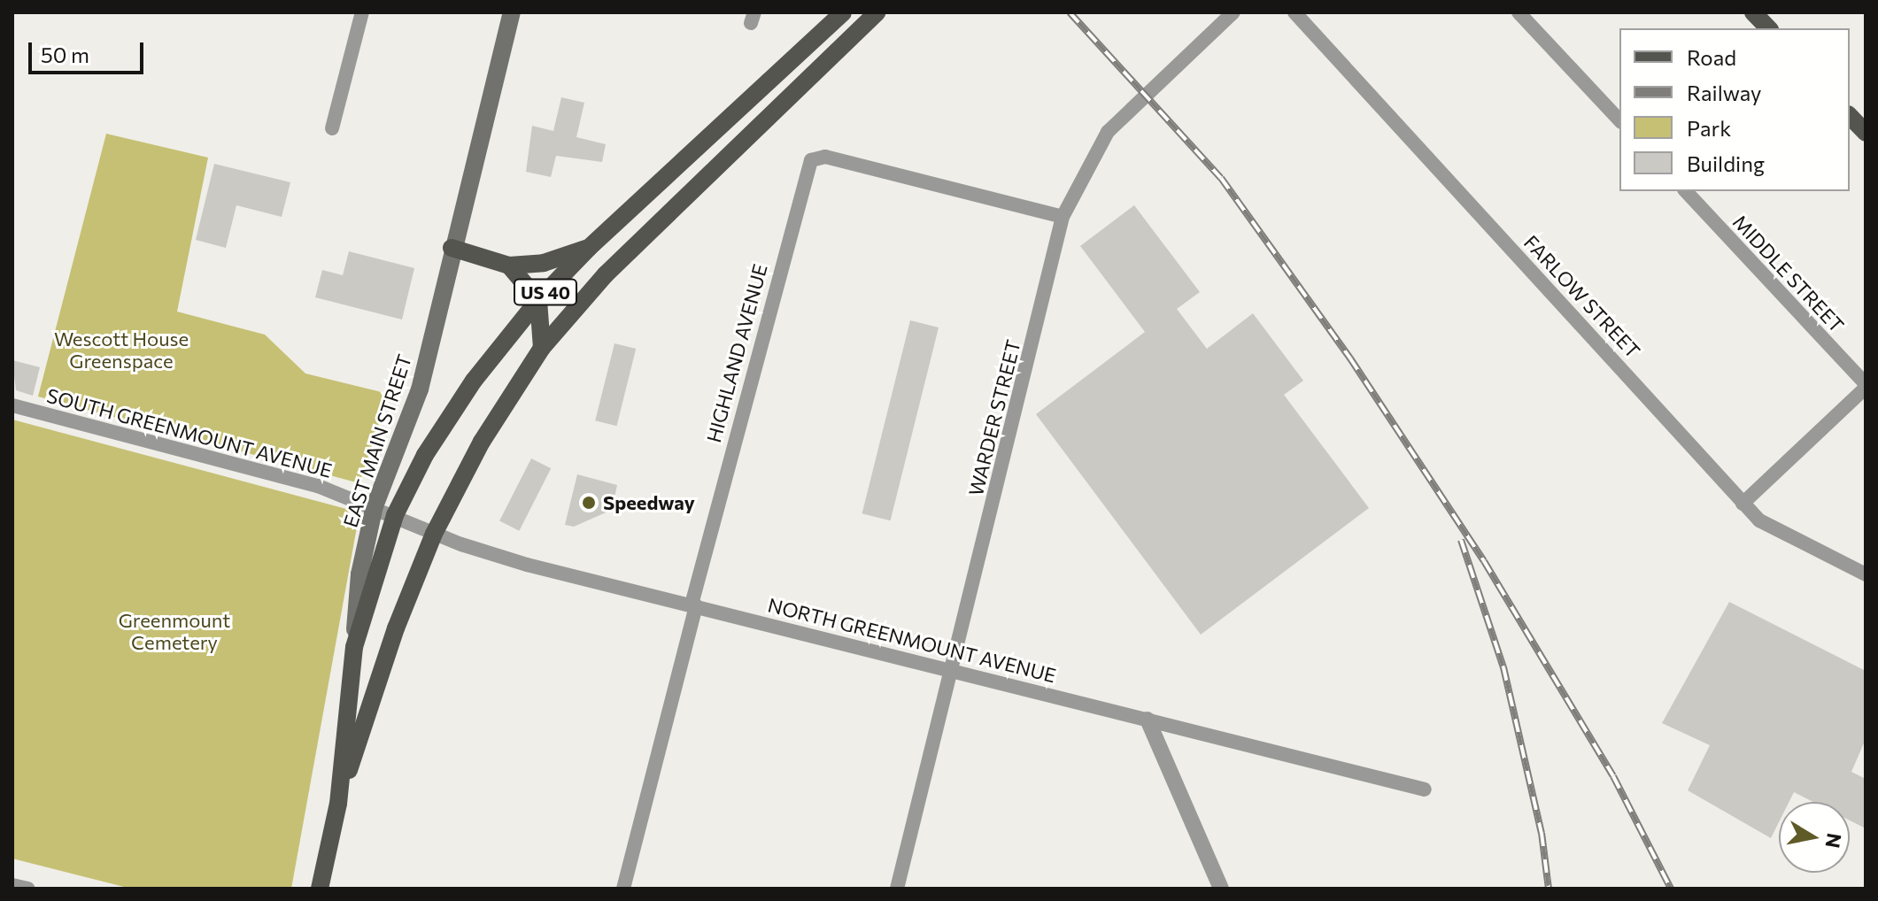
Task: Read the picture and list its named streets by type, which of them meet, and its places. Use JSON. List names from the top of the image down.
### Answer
{
  "streets": {
    "main road": ["US 40", "EAST MAIN STREET"],
    "street": [
      "MIDDLE STREET",
      "FARLOW STREET",
      "HIGHLAND AVENUE",
      "WARDER STREET",
      "SOUTH GREENMOUNT AVENUE",
      "NORTH GREENMOUNT AVENUE"
    ]
  },
  "crossings": [
    ["US 40", "SOUTH GREENMOUNT AVENUE"],
    ["US 40", "EAST MAIN STREET"],
    ["US 40", "NORTH GREENMOUNT AVENUE"],
    ["HIGHLAND AVENUE", "WARDER STREET"],
    ["HIGHLAND AVENUE", "NORTH GREENMOUNT AVENUE"],
    ["WARDER STREET", "NORTH GREENMOUNT AVENUE"],
    ["SOUTH GREENMOUNT AVENUE", "EAST MAIN STREET"],
    ["SOUTH GREENMOUNT AVENUE", "NORTH GREENMOUNT AVENUE"]
  ],
  "parks": ["Wescott House Greenspace", "Greenmount Cemetery"],
  "places": ["Speedway"],
  "legend": [
    "Road",
    "Railway",
    "Park",
    "Building"
  ],
  "scale_bar": "50 m",
  "north": "right"
}
